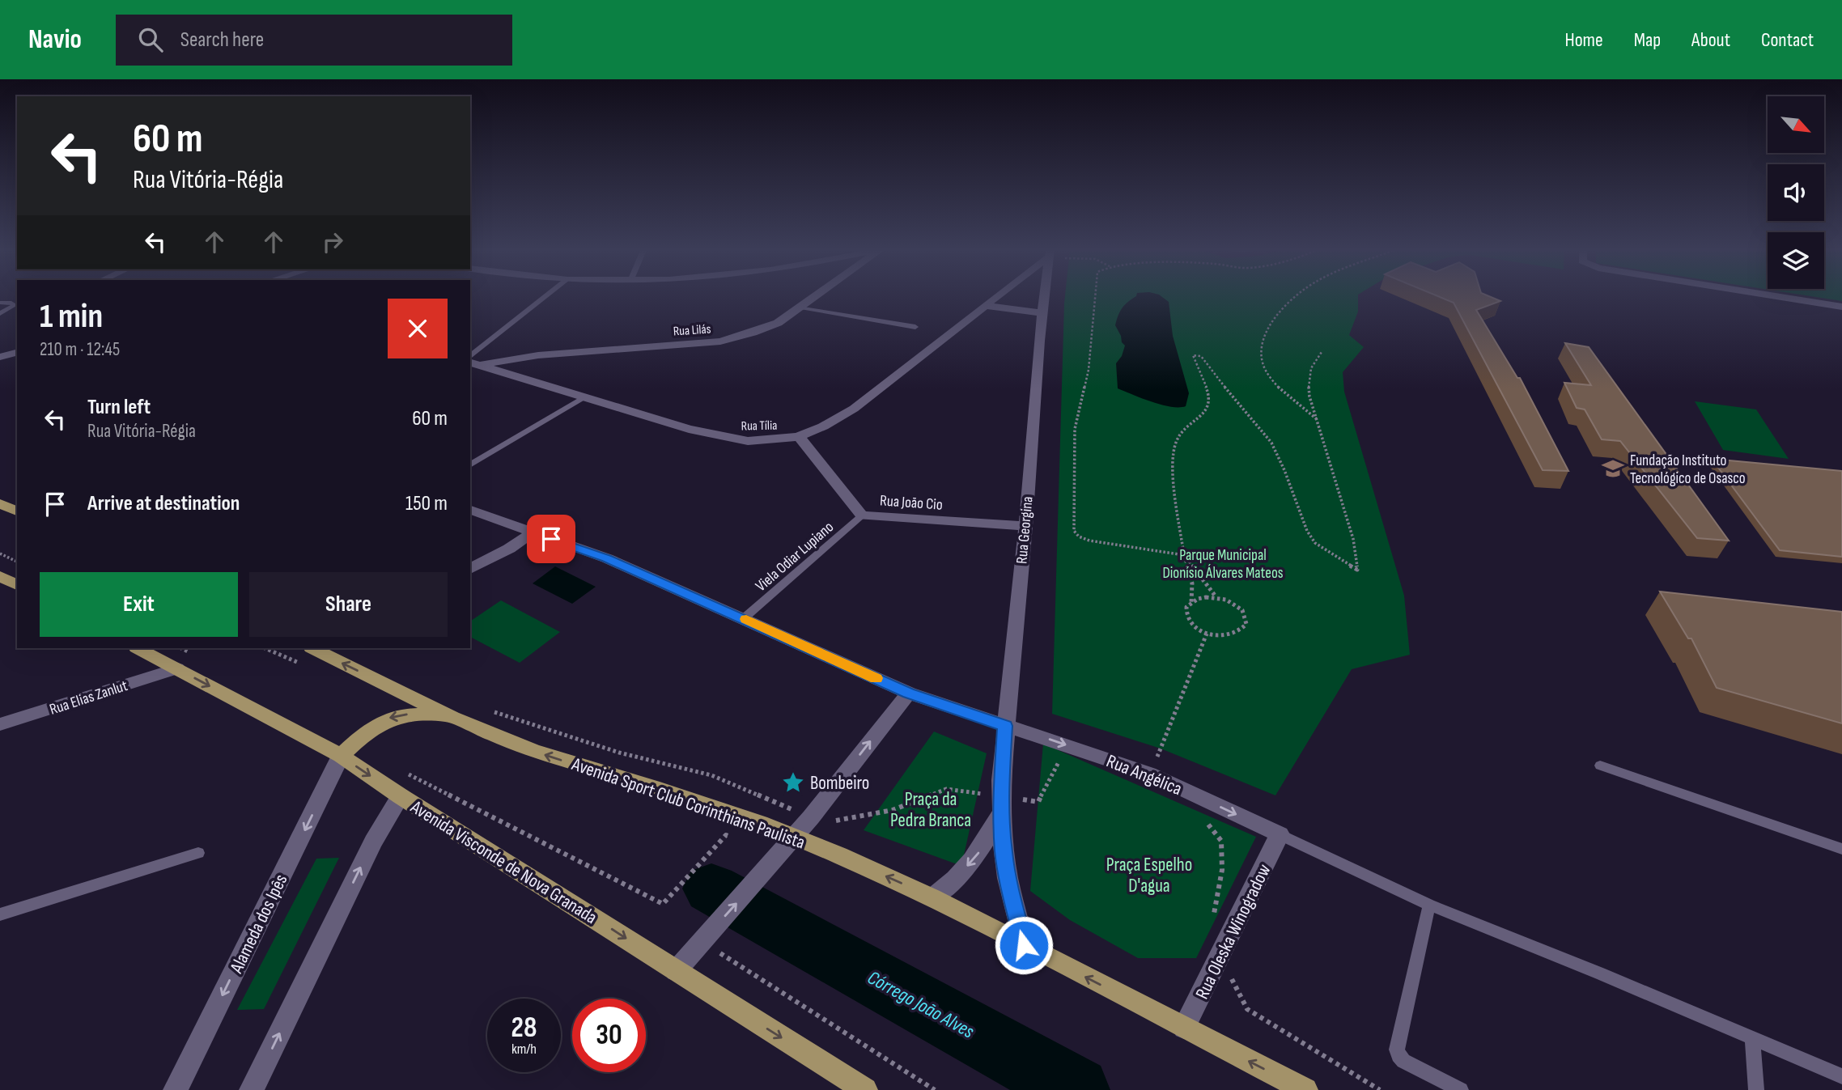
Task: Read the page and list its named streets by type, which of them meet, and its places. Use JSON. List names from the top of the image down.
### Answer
{
  "streets": {
    "main road": ["Avenida Sport Club Corinthians Paulista", "Avenida Visconde de Nova Granada"],
    "street": [
      "Rua Lilás",
      "Rua Tília",
      "Rua João Cio",
      "Rua Georgina",
      "Rua Elias Zanlut",
      "Rua Angélica",
      "Alameda dos Ipês",
      "Rua Oleska Winogradow"
    ],
    "lane": ["Viela Odiar Lupiano"]
  },
  "crossings": [
    ["Rua Lilás", "Rua Tília"],
    ["Rua Tília", "Rua João Cio"],
    ["Rua João Cio", "Rua Georgina"],
    ["Rua João Cio", "Viela Odiar Lupiano"],
    ["Rua Georgina", "Rua Angélica"],
    ["Rua Georgina", "Avenida Sport Club Corinthians Paulista"],
    ["Viela Odiar Lupiano", "Rua Angélica"],
    ["Rua Elias Zanlut", "Avenida Visconde de Nova Granada"],
    ["Rua Angélica", "Rua Oleska Winogradow"],
    ["Avenida Sport Club Corinthians Paulista", "Rua Oleska Winogradow"],
    ["Avenida Visconde de Nova Granada", "Alameda dos Ipês"]
  ],
  "one_way": ["Avenida Sport Club Corinthians Paulista", "Avenida Visconde de Nova Granada"],
  "water": ["Córrego João Alves"],
  "parks": ["Parque Municipal Dionísio Álvares Mateos", "Praça da Pedra Branca", "Praça Espelho D'agua"],
  "places": {
    "school or university": ["Fundação Instituto Tecnológico de Osasco"],
    "place": ["Bombeiro"]
  },
  "north": "bottom right",
  "page": {
    "header": "Navio",
    "search": "Search here",
    "nav": [
      "Home",
      "Map",
      "About",
      "Contact"
    ],
    "turn": ["60 m", "Rua Vitória-Régia"],
    "heading": ["1 min", "210 m · 12:45"],
    "list": [
      {
        "name": "Turn left",
        "note": "Rua Vitória-Régia",
        "value": "60 m"
      },
      {
        "name": "Arrive at destination",
        "value": "150 m"
      }
    ],
    "buttons": ["Exit", "Share"],
    "speed": "28 km/h",
    "limit": "30"
  }
}
